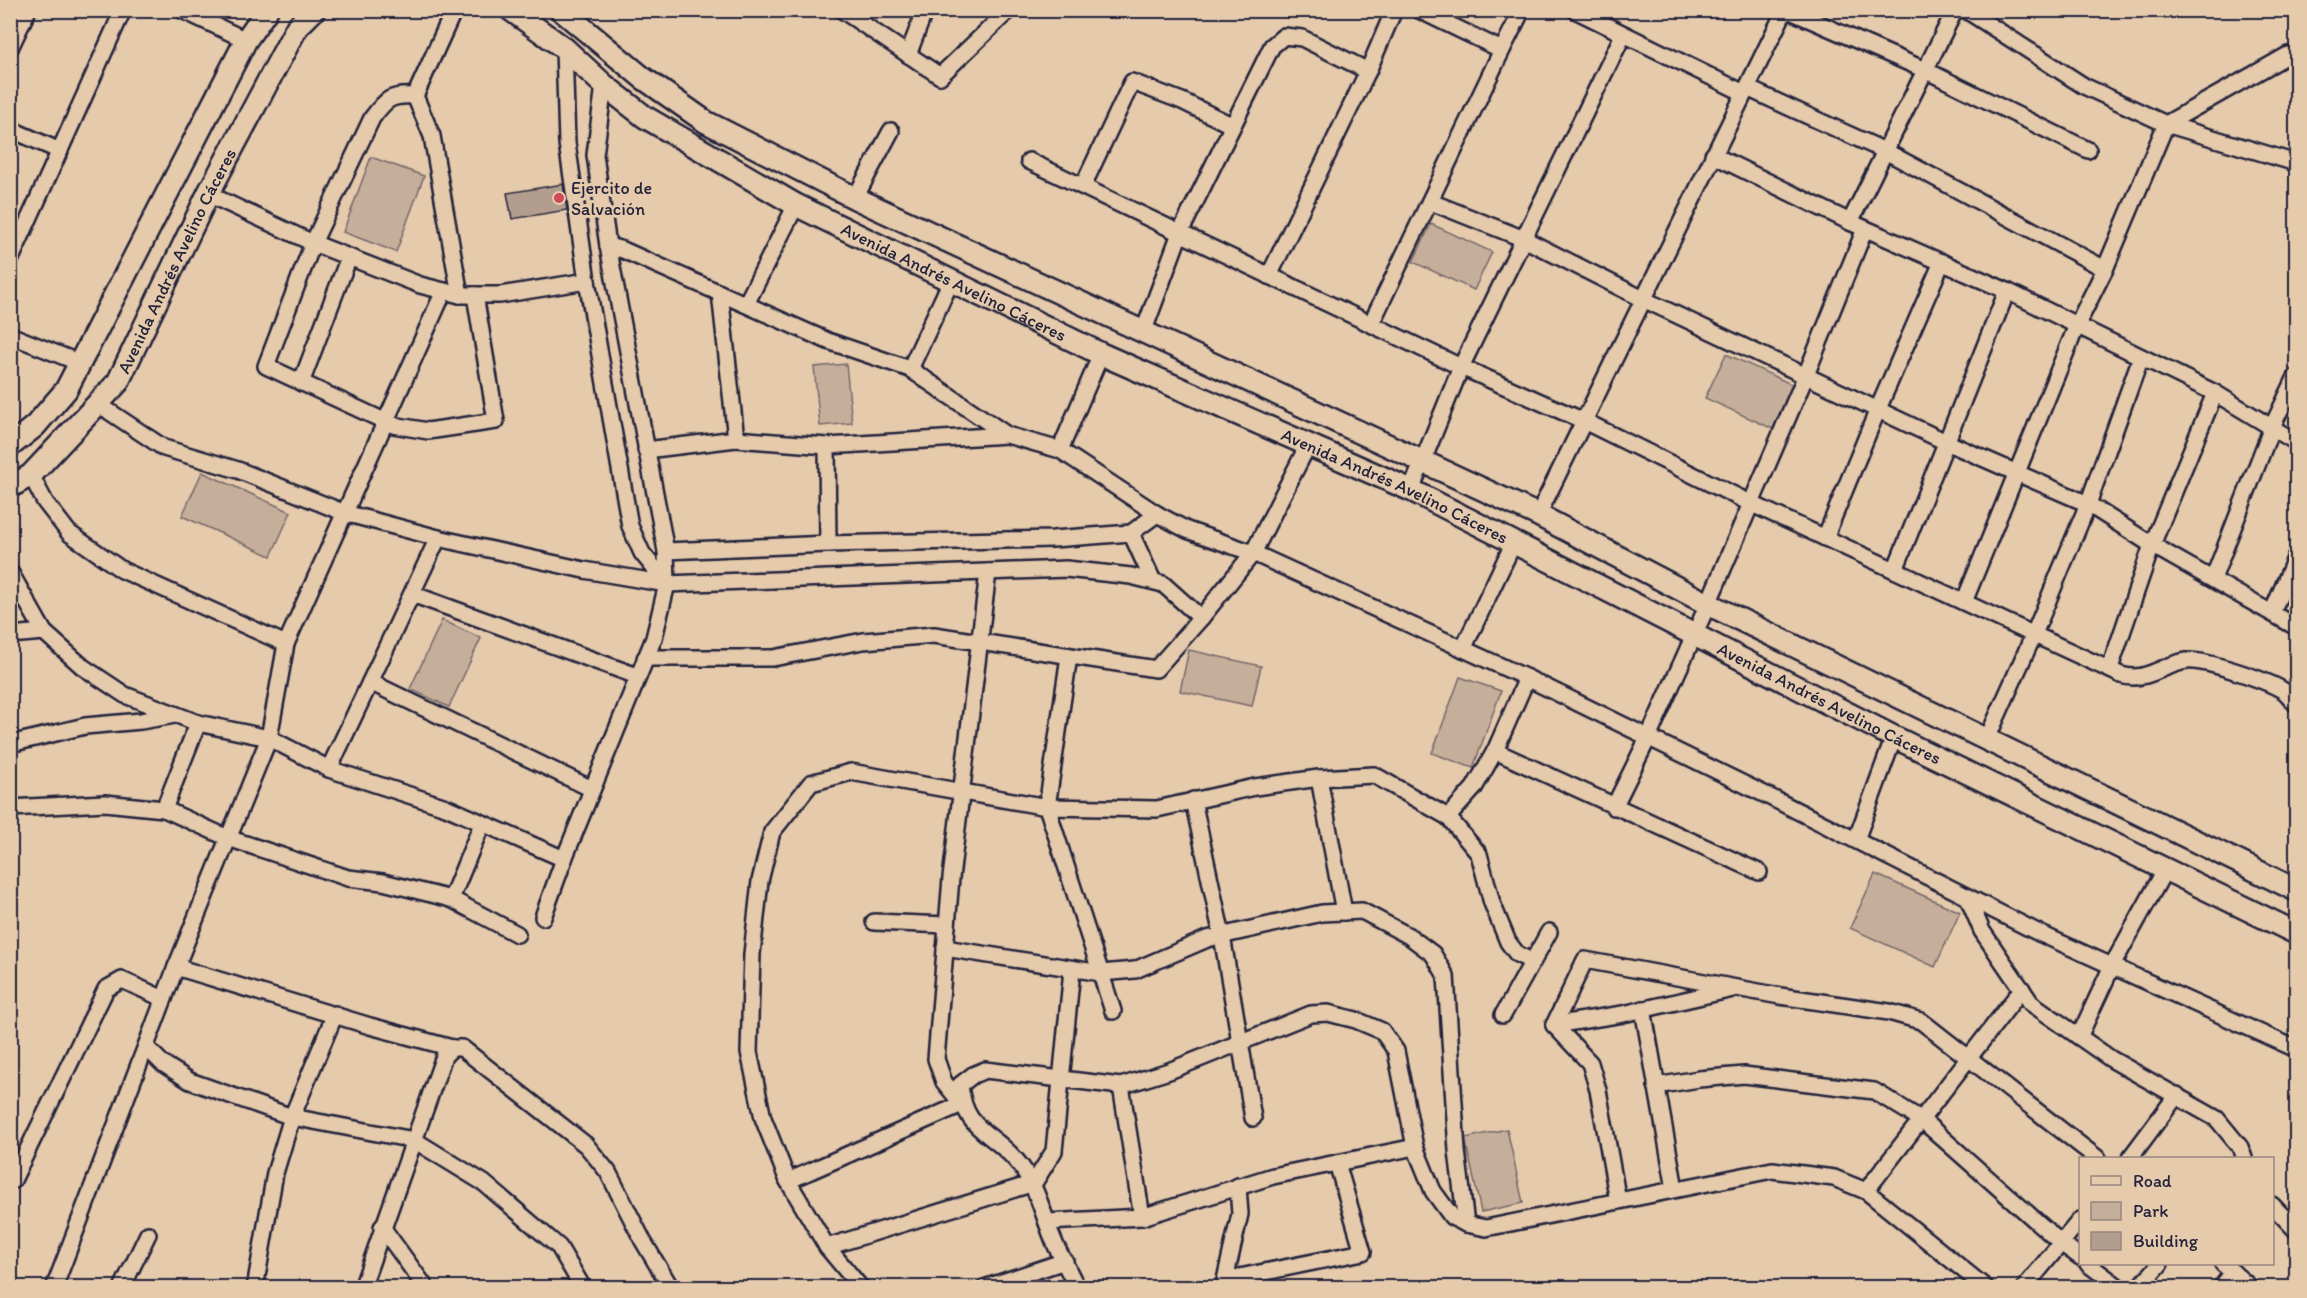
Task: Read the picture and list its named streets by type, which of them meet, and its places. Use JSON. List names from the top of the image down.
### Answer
{
  "streets": {
    "street": ["Avenida Andrés Avelino Cáceres"]
  },
  "places": ["Ejercito de Salvación"],
  "legend": ["Road", "Park", "Building"]
}
